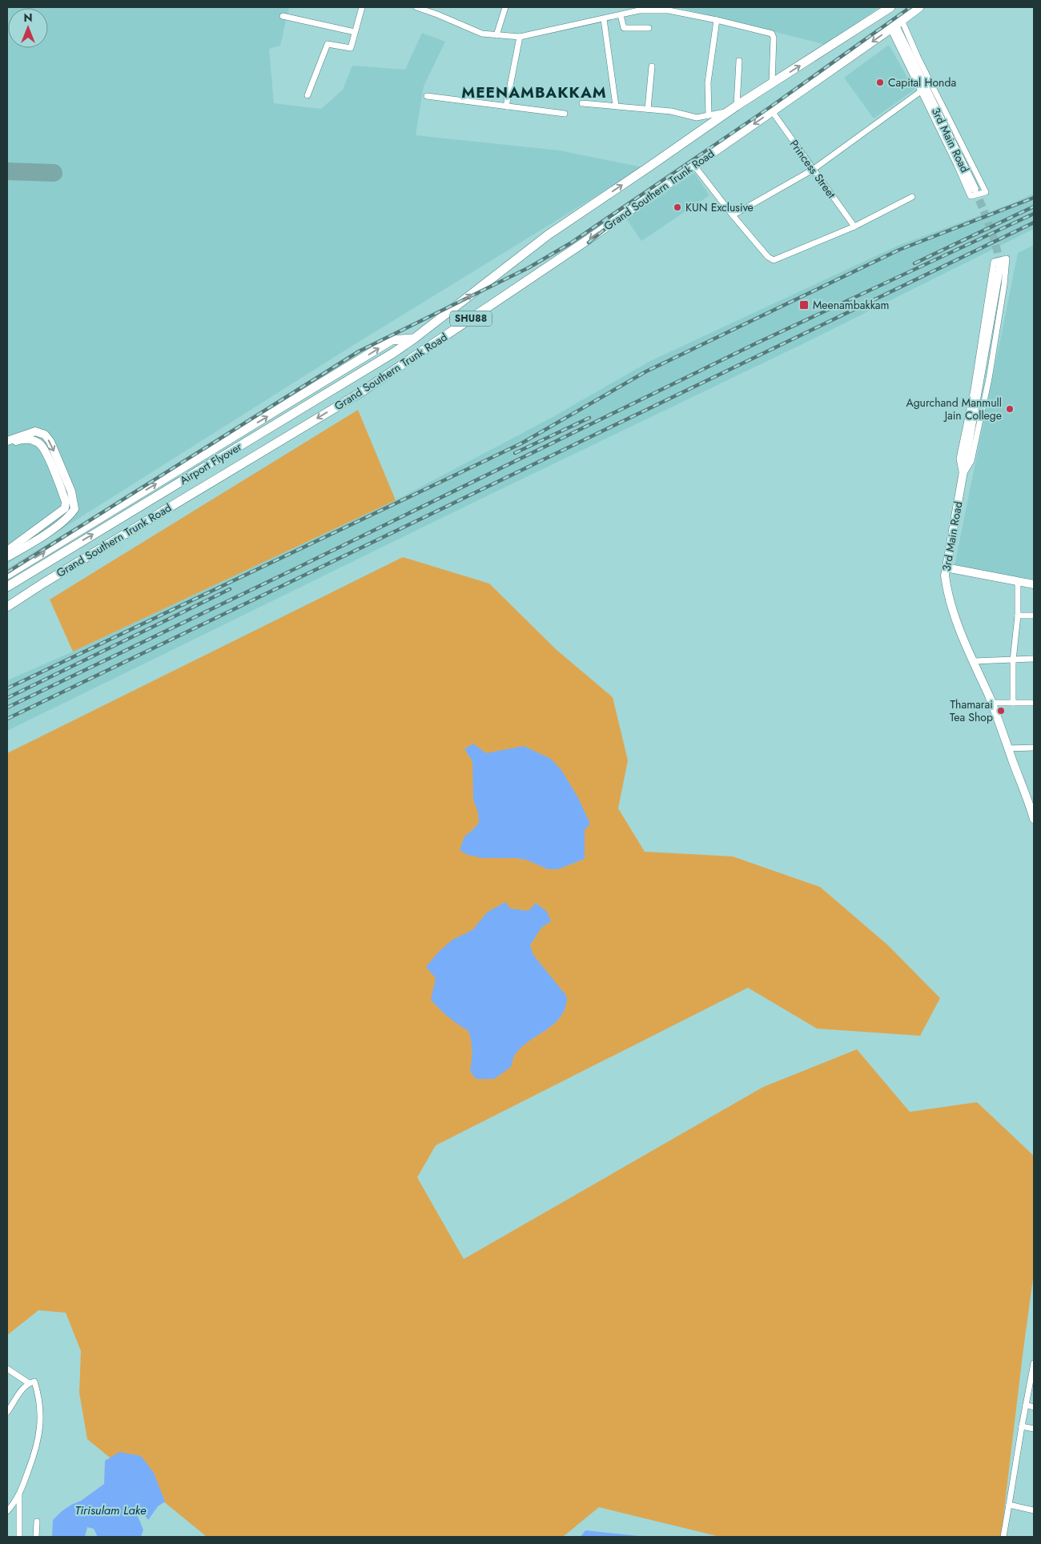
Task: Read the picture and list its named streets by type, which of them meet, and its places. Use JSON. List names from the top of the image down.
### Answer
{
  "streets": {
    "main road": ["Grand Southern Trunk Road", "SHU88", "Airport Flyover"],
    "street": ["3rd Main Road", "Princess Street"]
  },
  "crossings": [
    ["3rd Main Road", "Grand Southern Trunk Road"],
    ["Princess Street", "Grand Southern Trunk Road"],
    ["Grand Southern Trunk Road", "Airport Flyover"]
  ],
  "districts": ["MEENAMBAKKAM"],
  "water": ["Tirisulam Lake"],
  "places": {
    "other": [
      "Capital Honda",
      "KUN Exclusive",
      "Agurchand Manmull Jain College",
      "Thamarai Tea Shop"
    ],
    "transit": ["Meenambakkam"]
  },
  "north": "top"
}
